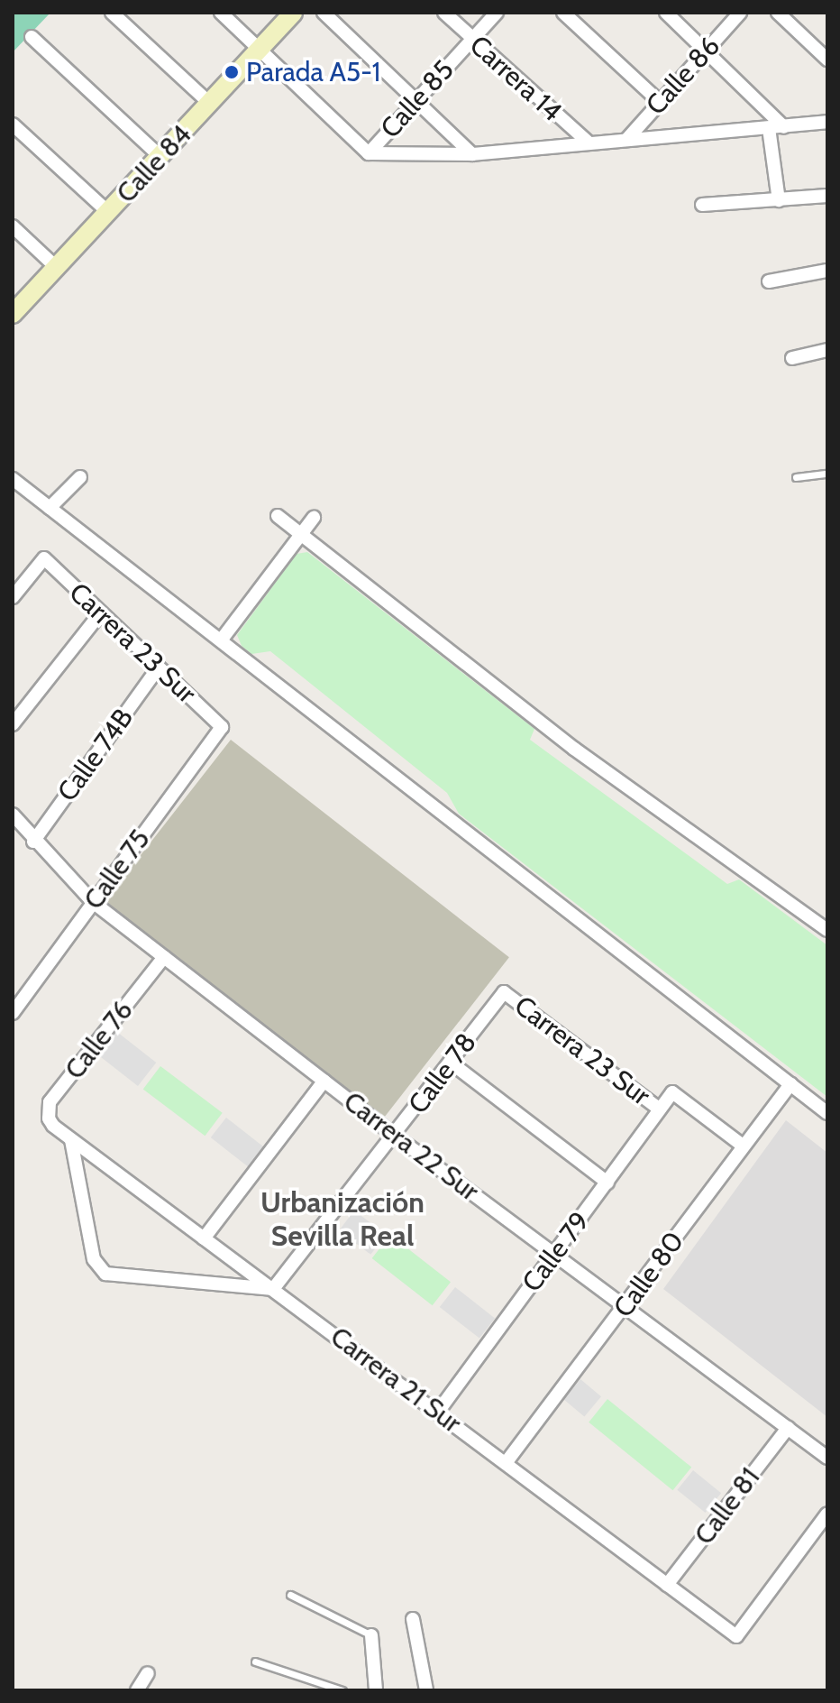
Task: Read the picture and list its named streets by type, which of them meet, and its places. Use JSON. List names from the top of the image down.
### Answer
{
  "streets": {
    "street": [
      "Calle 86",
      "Carrera 14",
      "Calle 85",
      "Calle 84",
      "Carrera 23 Sur",
      "Calle 74B",
      "Calle 75",
      "Calle 76",
      "Calle 78",
      "Carrera 22 Sur",
      "Calle 79",
      "Calle 80",
      "Carrera 21 Sur",
      "Calle 81"
    ]
  },
  "crossings": [
    ["Carrera 14", "Calle 85"],
    ["Carrera 23 Sur", "Calle 74B"],
    ["Carrera 23 Sur", "Calle 75"],
    ["Carrera 23 Sur", "Calle 78"],
    ["Carrera 23 Sur", "Calle 79"],
    ["Carrera 23 Sur", "Calle 80"],
    ["Calle 74B", "Carrera 22 Sur"],
    ["Calle 75", "Carrera 22 Sur"],
    ["Calle 76", "Carrera 22 Sur"],
    ["Calle 76", "Carrera 21 Sur"],
    ["Calle 78", "Carrera 22 Sur"],
    ["Calle 78", "Carrera 21 Sur"],
    ["Carrera 22 Sur", "Calle 79"],
    ["Carrera 22 Sur", "Calle 80"],
    ["Carrera 22 Sur", "Calle 81"],
    ["Calle 79", "Carrera 21 Sur"],
    ["Calle 80", "Carrera 21 Sur"],
    ["Carrera 21 Sur", "Calle 81"]
  ],
  "districts": ["Urbanización Sevilla Real"],
  "places": ["Parada A5-1"]
}
